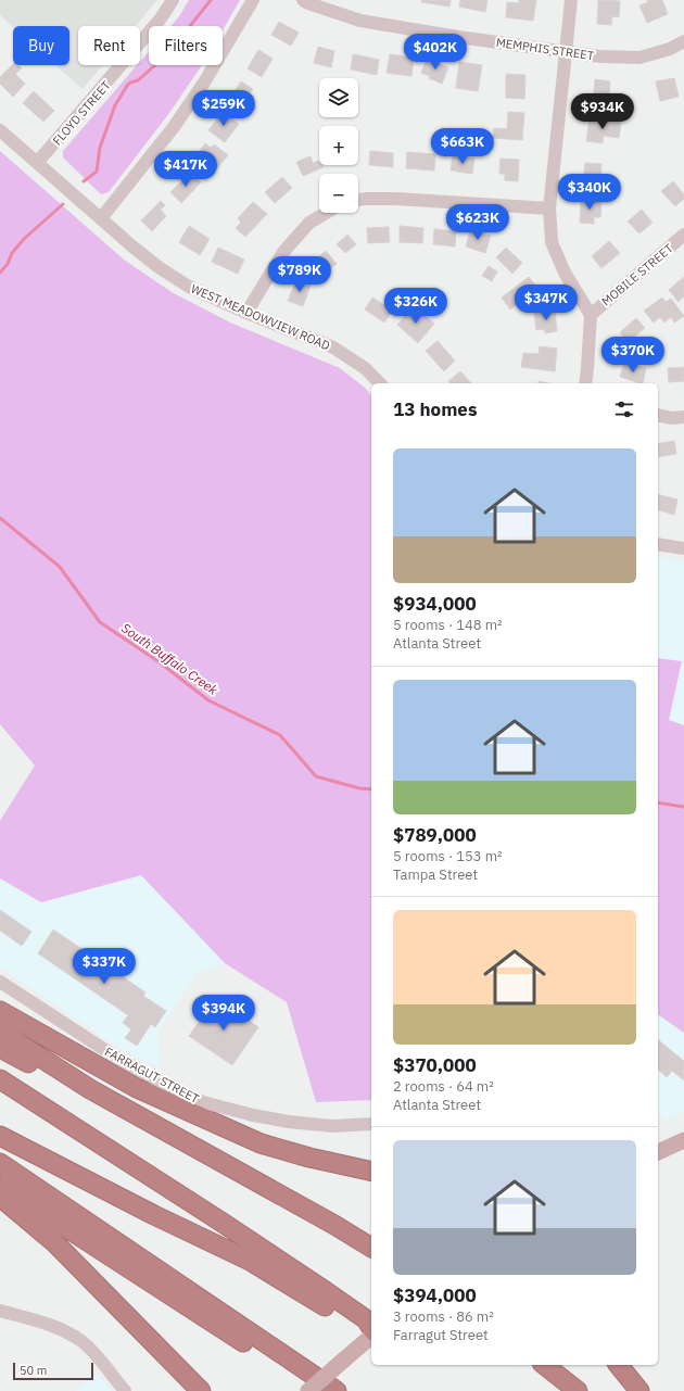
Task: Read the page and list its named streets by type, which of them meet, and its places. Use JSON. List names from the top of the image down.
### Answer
{
  "streets": {
    "street": [
      "MEMPHIS STREET",
      "FLOYD STREET",
      "MOBILE STREET",
      "WEST MEADOWVIEW ROAD",
      "FARRAGUT STREET"
    ]
  },
  "crossings": [
    ["FLOYD STREET", "WEST MEADOWVIEW ROAD"]
  ],
  "water": ["South Buffalo Creek"],
  "scale_bar": "50 m",
  "page": {
    "chip": ["Buy", "Rent", "Filters"],
    "price": [
      "$402K",
      "$259K",
      "$934K",
      "$663K",
      "$417K",
      "$340K",
      "$623K",
      "$789K",
      "$347K",
      "$326K",
      "$370K",
      "$337K",
      "$394K"
    ],
    "map_buttons": ["+", "−"],
    "heading": "13 homes",
    "list": [
      {
        "name": "$934,000",
        "note": "5 rooms · 148 m² · Atlanta Street"
      },
      {
        "name": "$789,000",
        "note": "5 rooms · 153 m² · Tampa Street"
      },
      {
        "name": "$370,000",
        "note": "2 rooms · 64 m² · Atlanta Street"
      },
      {
        "name": "$394,000",
        "note": "3 rooms · 86 m² · Farragut Street"
      }
    ],
    "scale": "50 m"
  }
}
